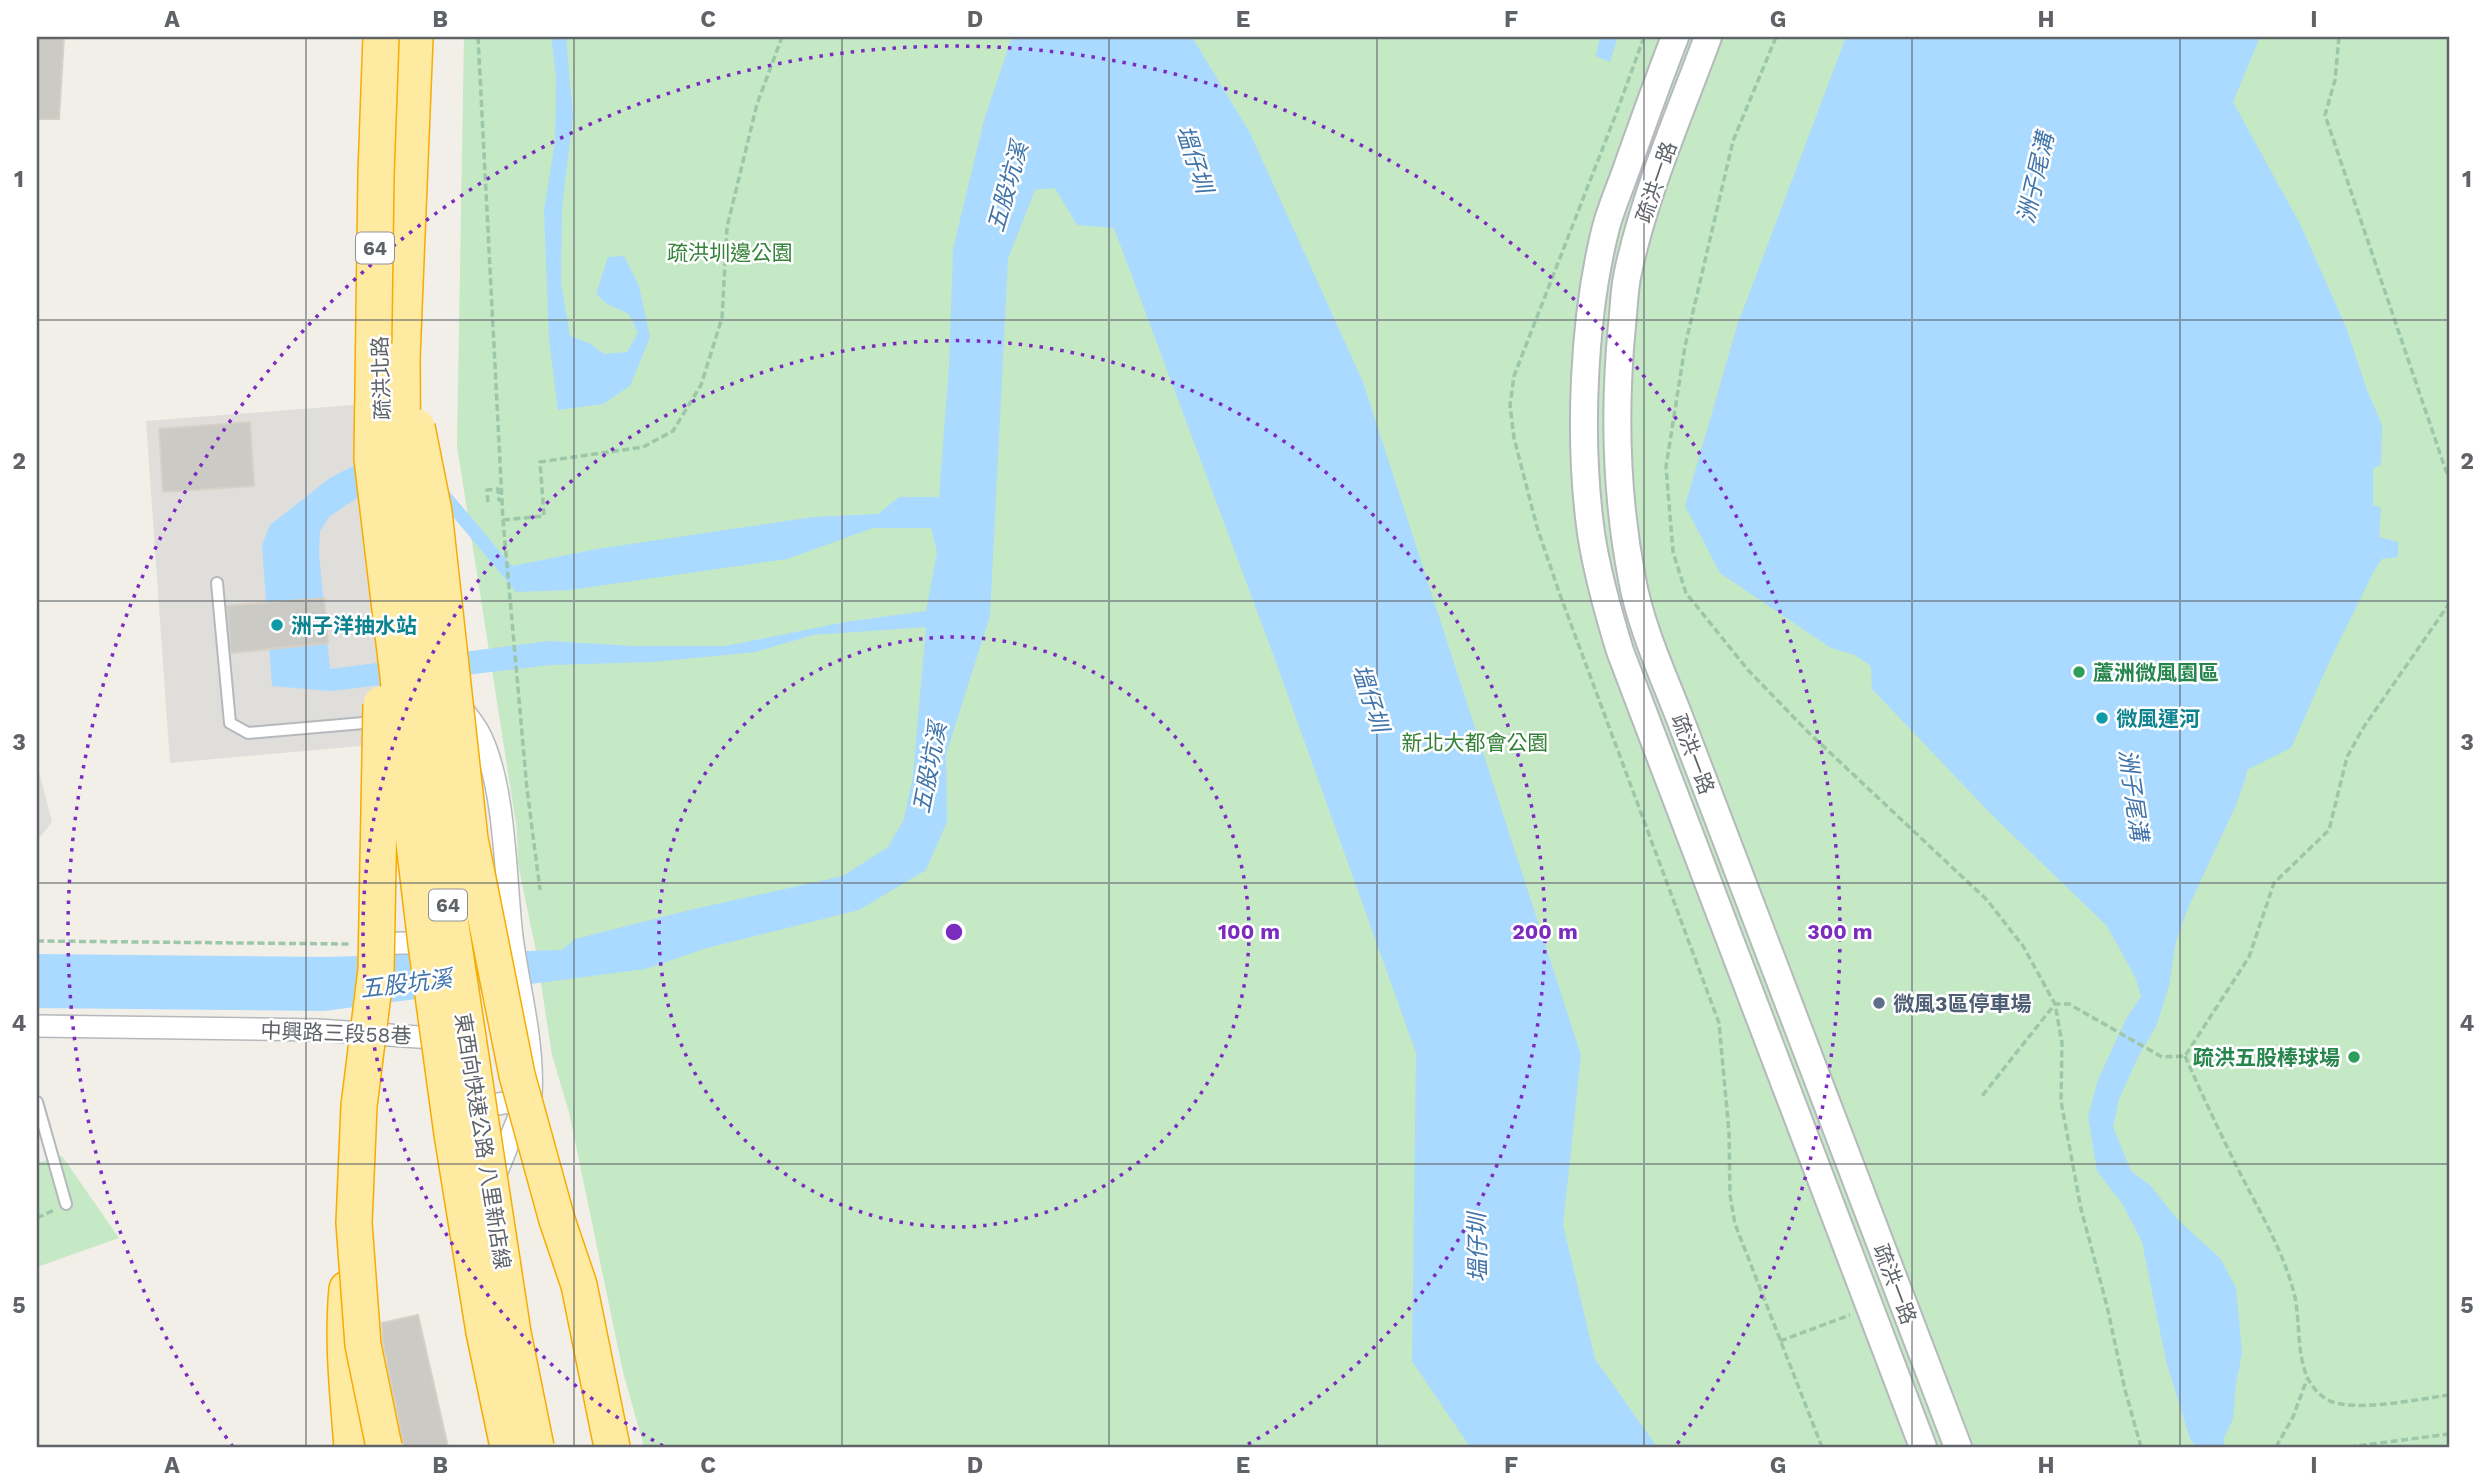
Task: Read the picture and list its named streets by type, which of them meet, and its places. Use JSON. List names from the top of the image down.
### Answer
{
  "streets": {
    "highway": ["64", "東西向快速公路 八里新店線"],
    "street": ["疏洪一路", "疏洪北路", "中興路三段58巷"]
  },
  "crossings": [
    ["疏洪北路", "東西向快速公路 八里新店線"]
  ],
  "water": ["塭仔圳", "洲子尾溝", "五股坑溪"],
  "parks": ["疏洪圳邊公園", "新北大都會公園"],
  "places": [
    "洲子洋抽水站",
    "蘆洲微風園區",
    "微風運河",
    "微風3區停車場",
    "疏洪五股棒球場"
  ],
  "grid": {
    "columns": [
      "A",
      "B",
      "C",
      "D",
      "E",
      "F",
      "G",
      "H",
      "I"
    ],
    "rows": [
      "1",
      "2",
      "3",
      "4",
      "5"
    ]
  },
  "rings": ["100 m", "200 m", "300 m"]
}
